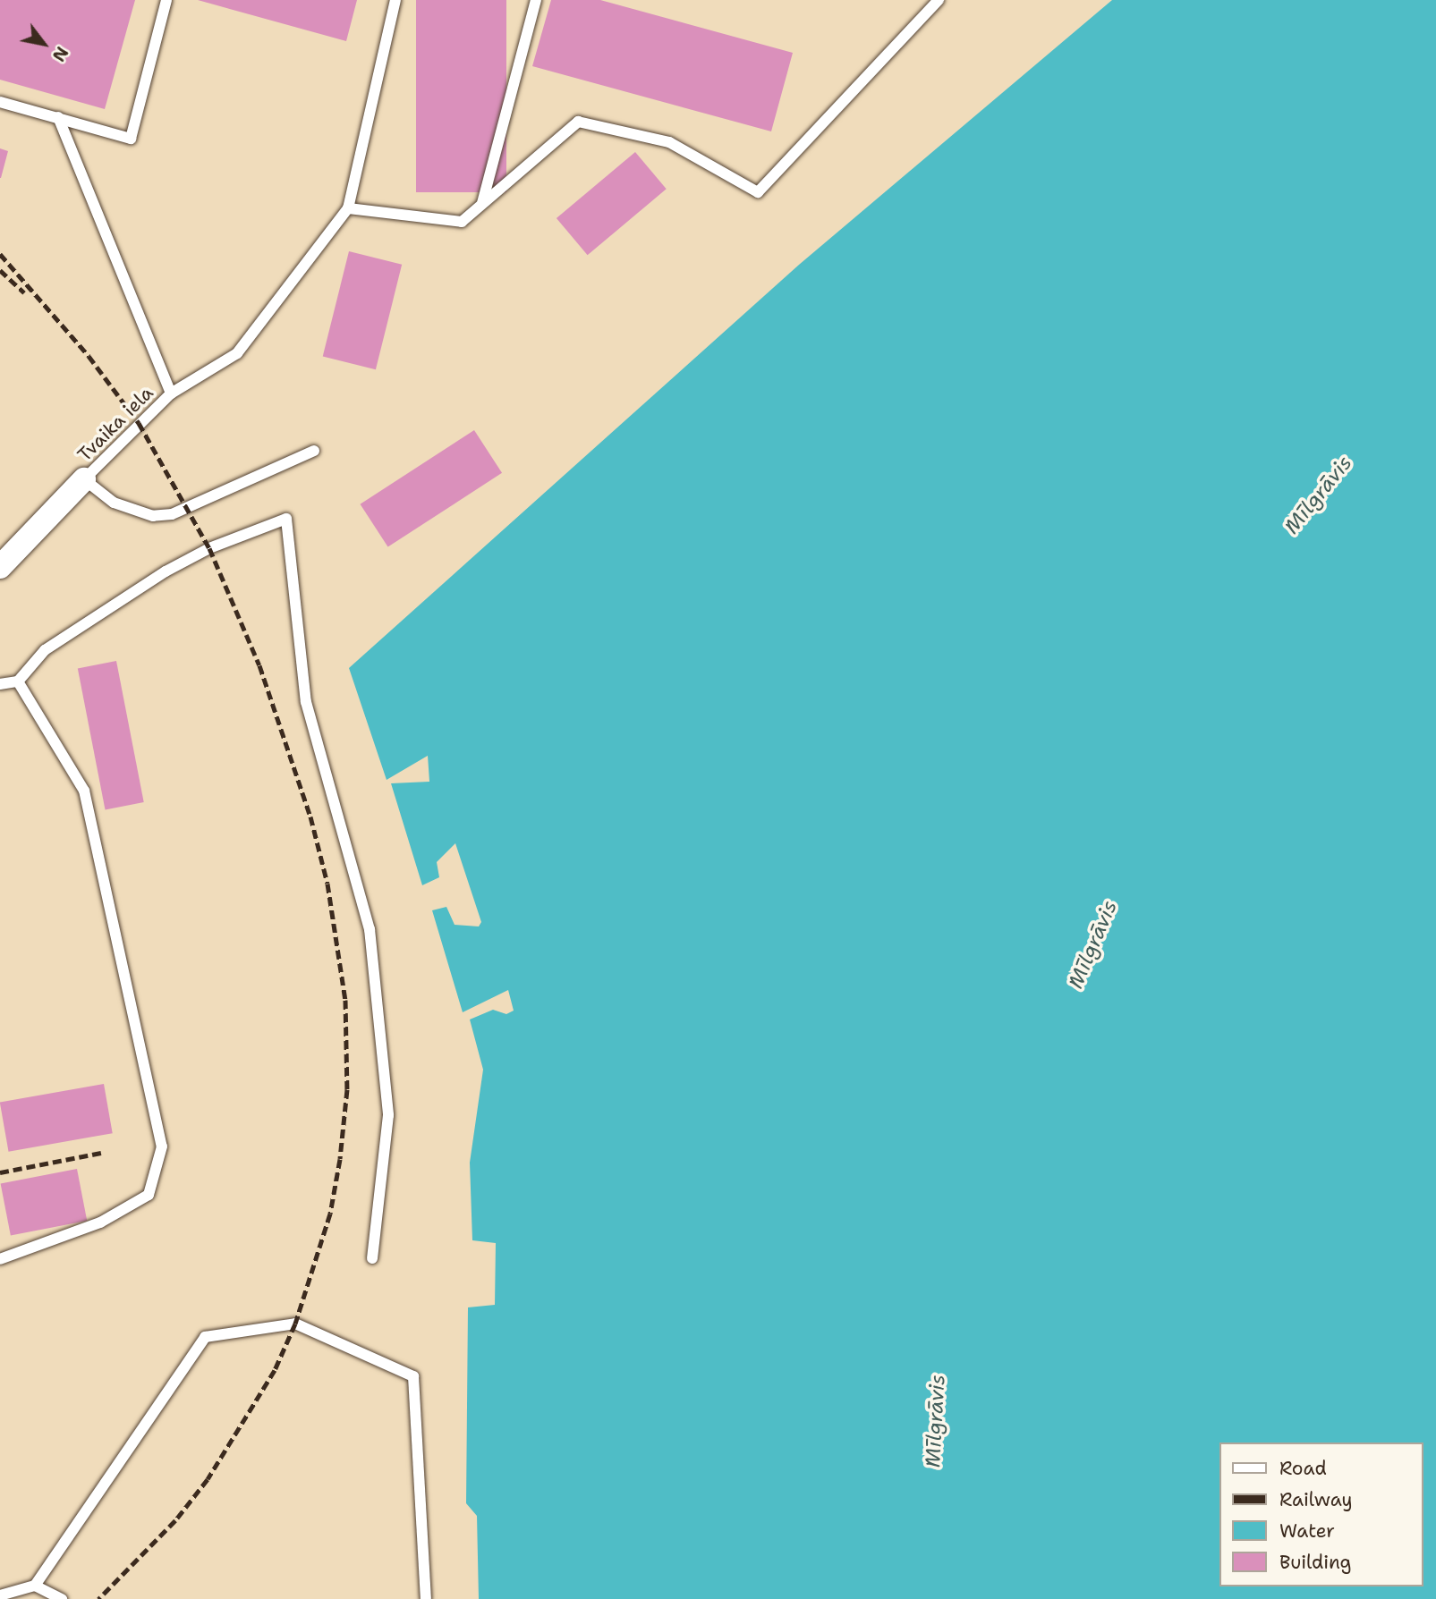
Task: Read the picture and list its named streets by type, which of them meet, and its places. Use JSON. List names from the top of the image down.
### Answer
{
  "streets": {
    "lane": ["Tvaika iela"]
  },
  "water": ["Mīlgrāvis"],
  "legend": [
    "Road",
    "Railway",
    "Water",
    "Building"
  ],
  "north": "bottom right"
}
